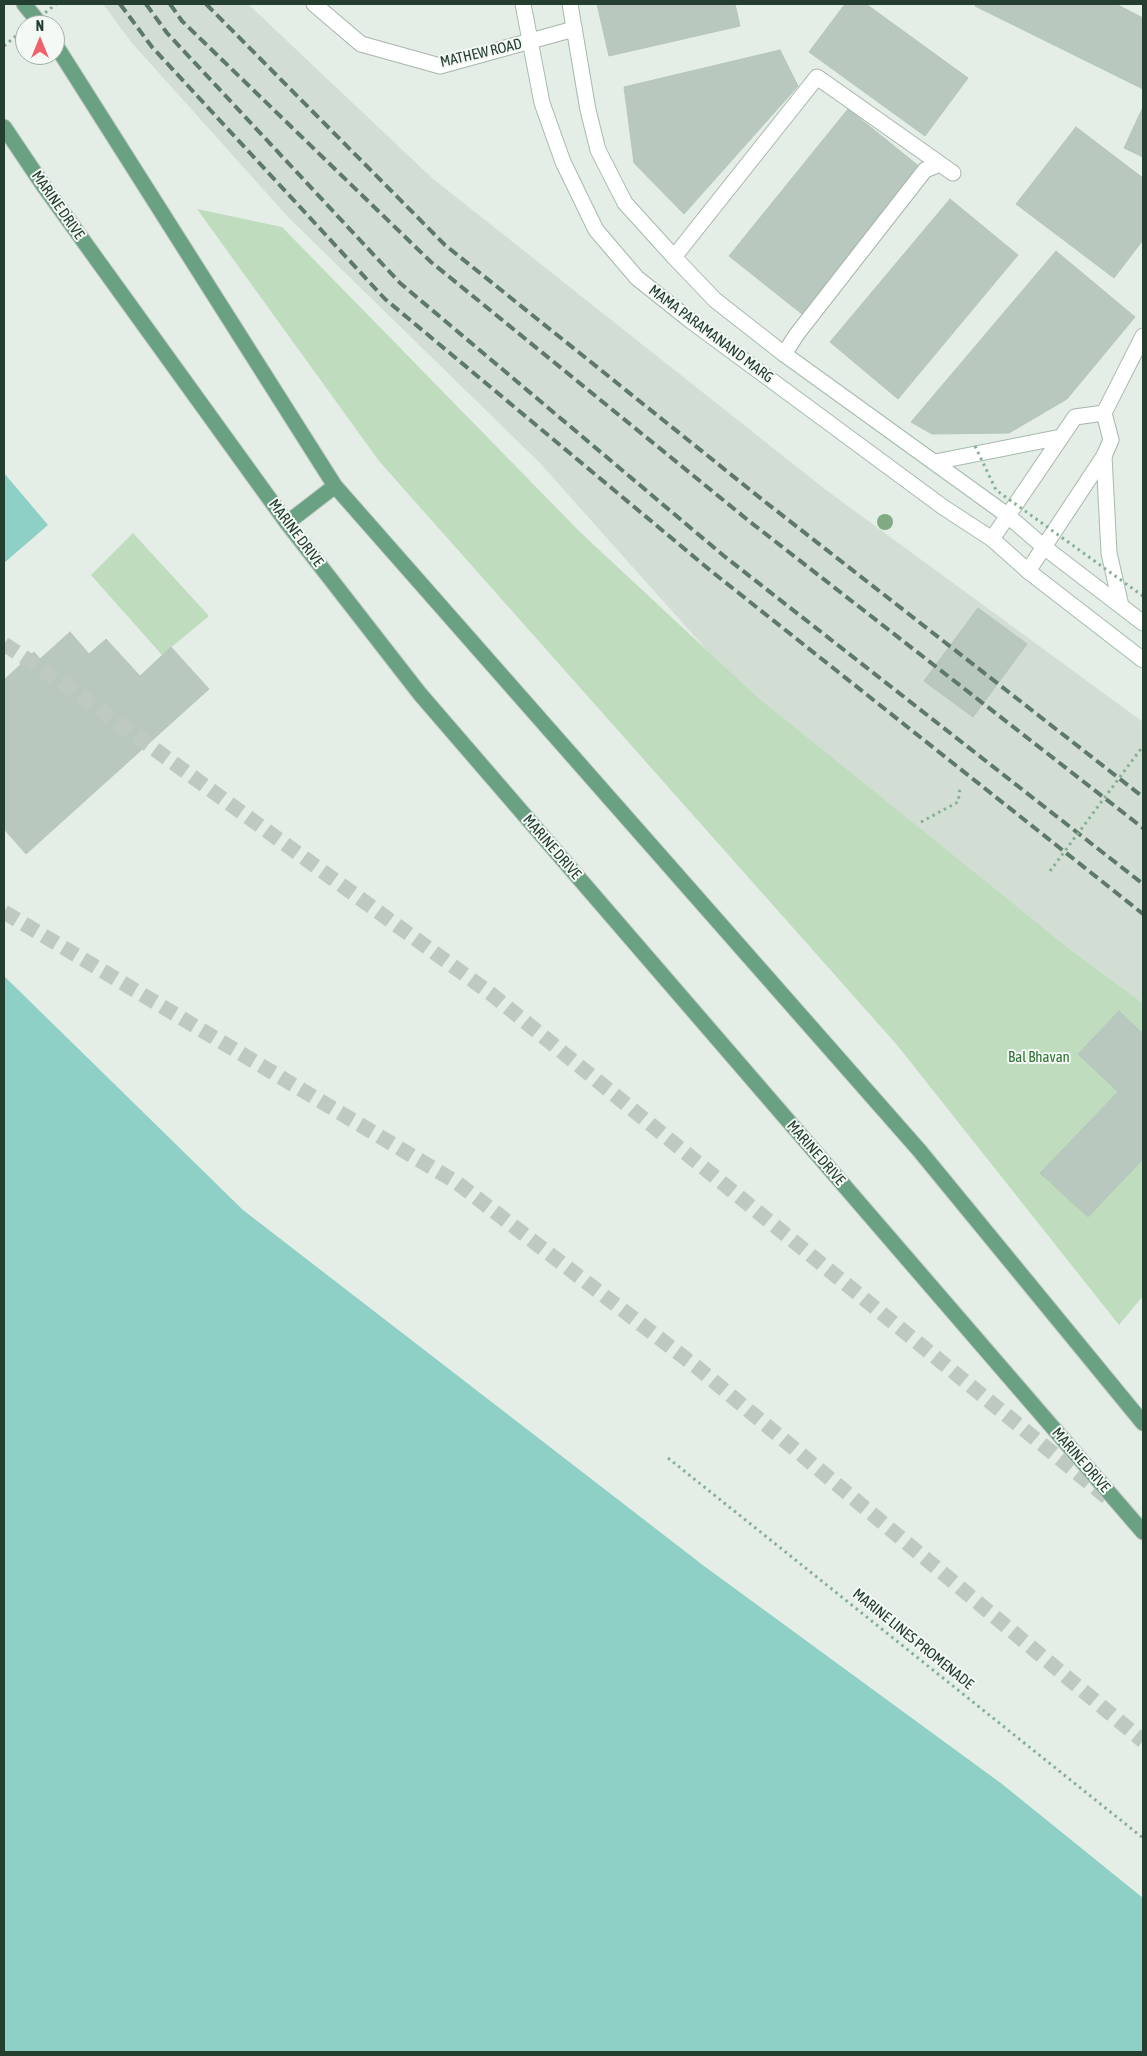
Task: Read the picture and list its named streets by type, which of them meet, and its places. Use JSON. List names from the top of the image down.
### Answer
{
  "streets": {
    "main road": ["MATHEW ROAD", "MARINE DRIVE", "MAMA PARAMANAND MARG"],
    "path": ["MARINE LINES PROMENADE"]
  },
  "crossings": [
    ["MATHEW ROAD", "MAMA PARAMANAND MARG"]
  ],
  "parks": ["Bal Bhavan"],
  "north": "top"
}
